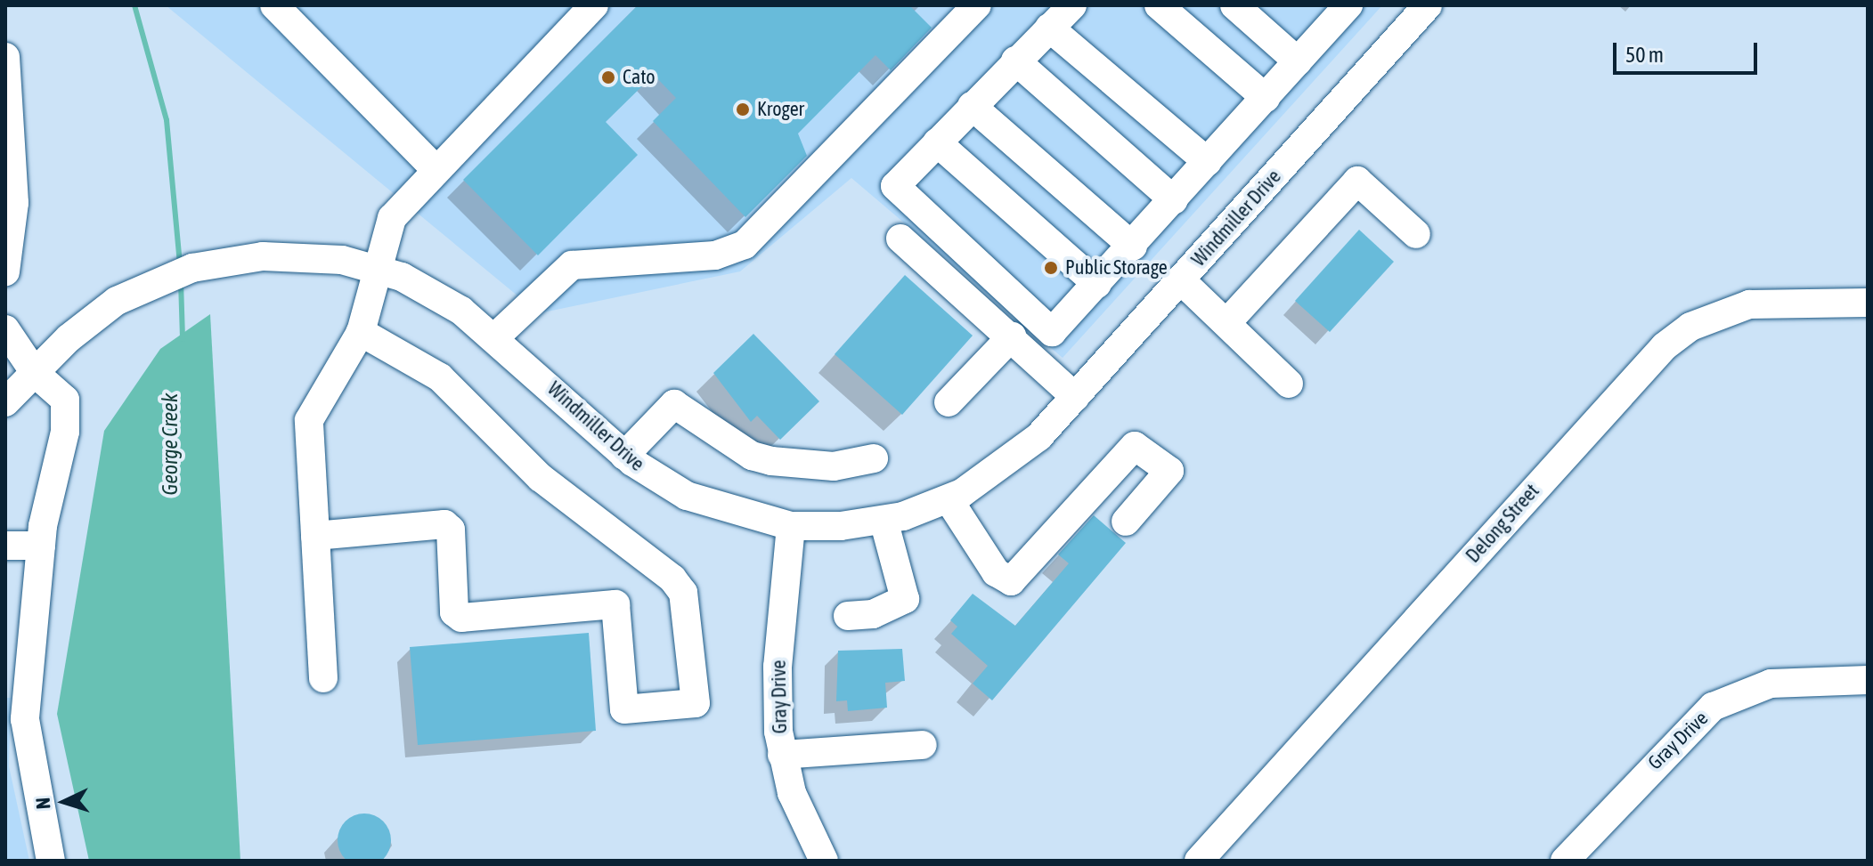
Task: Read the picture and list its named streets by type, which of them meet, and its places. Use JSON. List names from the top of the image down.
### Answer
{
  "streets": {
    "street": ["Windmiller Drive", "Delong Street", "Gray Drive"]
  },
  "crossings": [
    ["Windmiller Drive", "Gray Drive"]
  ],
  "water": ["George Creek"],
  "places": ["Cato", "Kroger", "Public Storage"],
  "scale_bar": "50 m",
  "north": "left"
}
